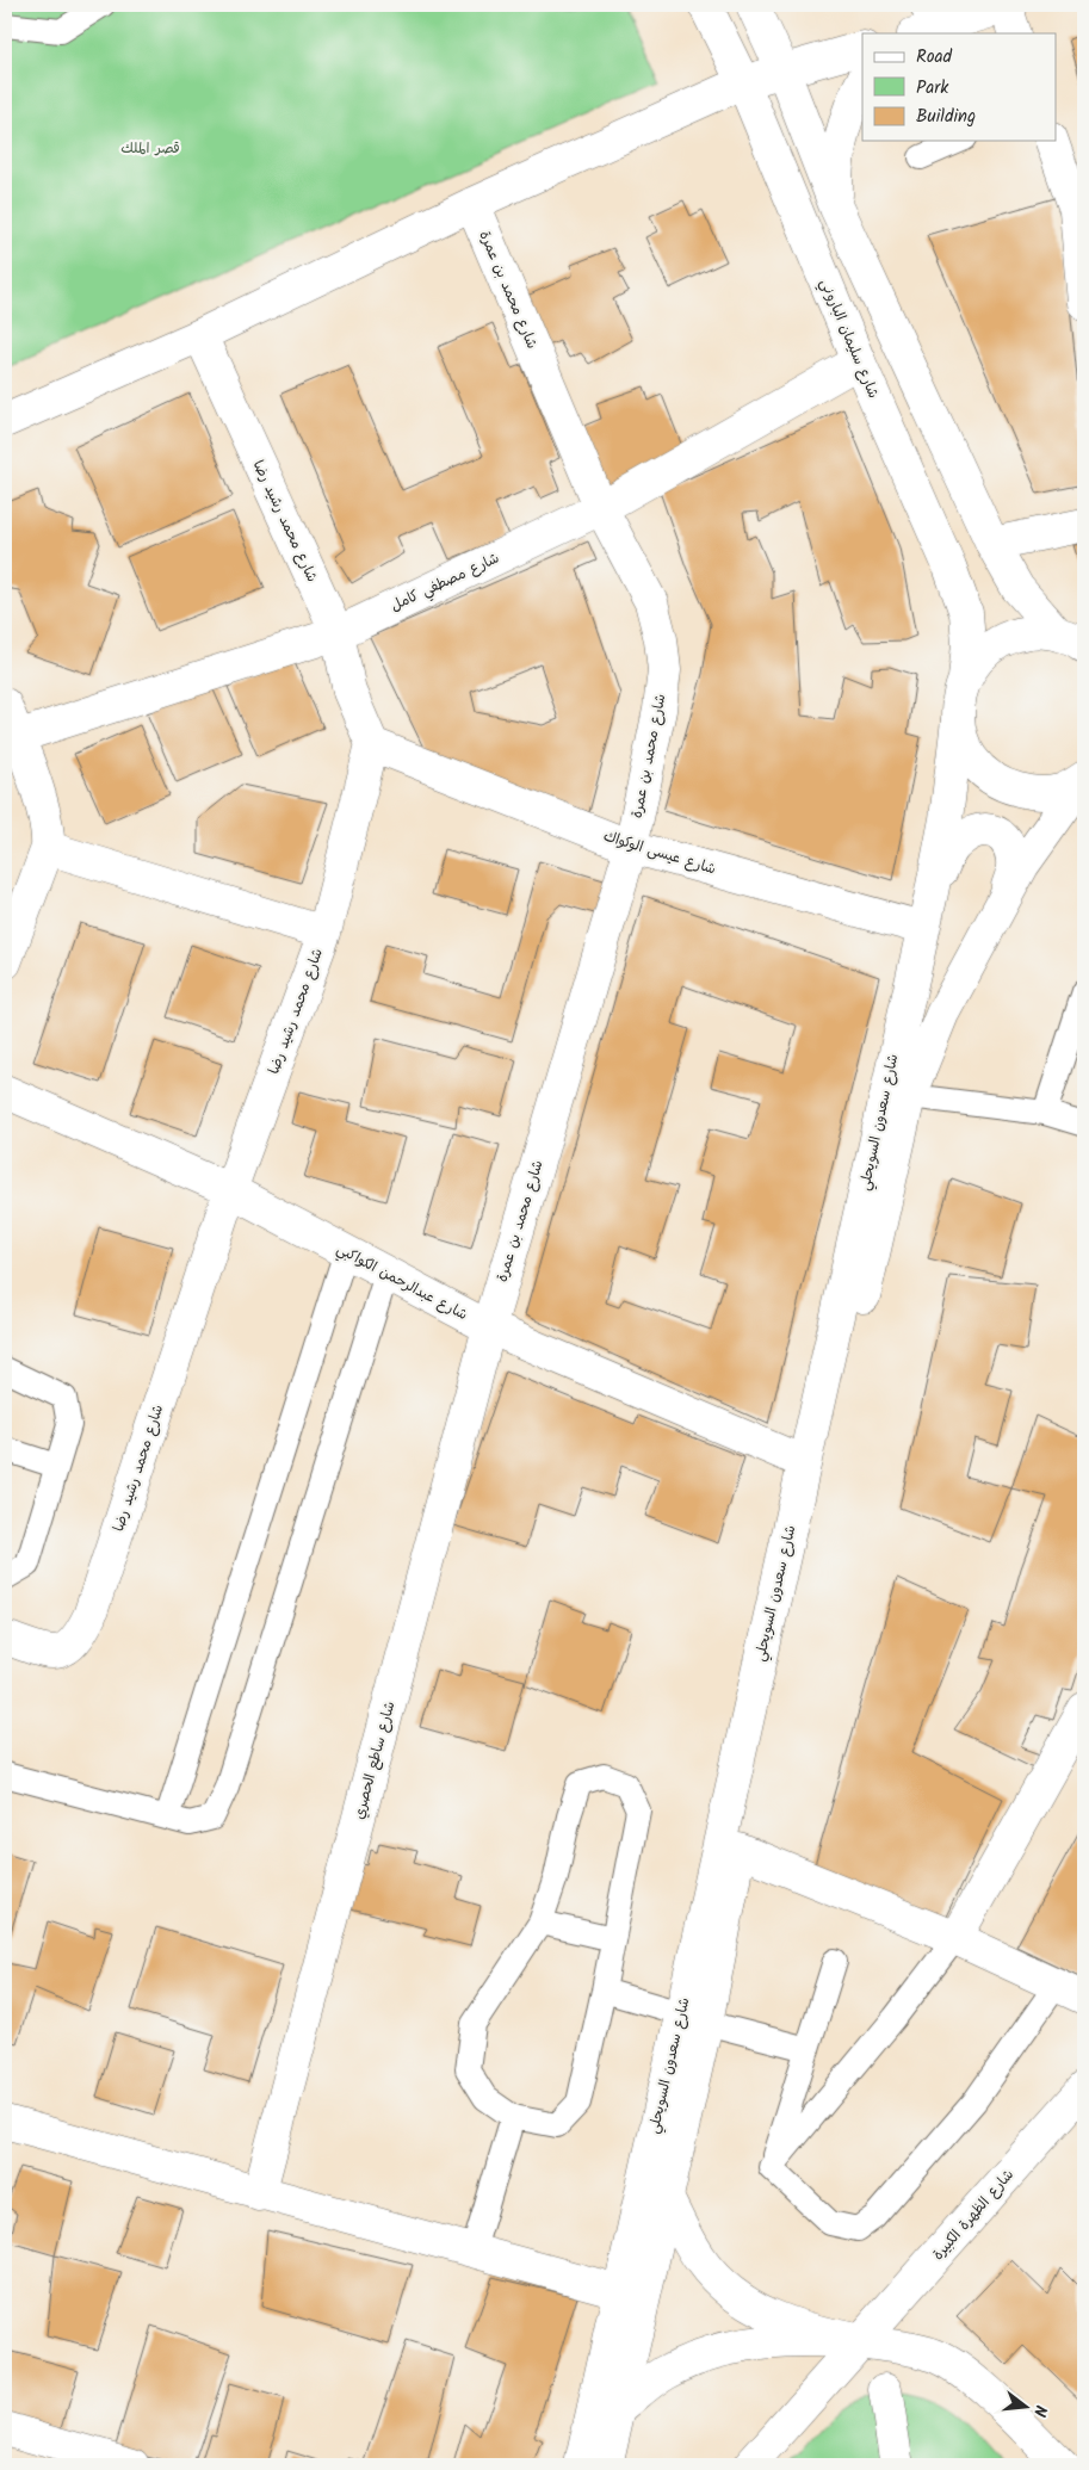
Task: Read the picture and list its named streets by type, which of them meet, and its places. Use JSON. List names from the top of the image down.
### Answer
{
  "streets": {
    "main road": [
      "شارع محمد بن عمرة",
      "شارع سليمان الباروني",
      "شارع محمد رشيد رضا",
      "شارع مصطفي كامل",
      "شارع عيسى الوكواك",
      "شارع سعدون السويحلي",
      "شارع عبدالرحمن الكواكبي",
      "شارع ساطع الحصري",
      "شارع الظهرة الكبيرة"
    ]
  },
  "crossings": [
    ["شارع محمد بن عمرة", "شارع مصطفي كامل"],
    ["شارع محمد بن عمرة", "شارع عيسى الوكواك"],
    ["شارع محمد بن عمرة", "شارع عبدالرحمن الكواكبي"],
    ["شارع محمد بن عمرة", "شارع ساطع الحصري"],
    ["شارع سليمان الباروني", "شارع مصطفي كامل"],
    ["شارع سليمان الباروني", "شارع سعدون السويحلي"],
    ["شارع محمد رشيد رضا", "شارع مصطفي كامل"],
    ["شارع محمد رشيد رضا", "شارع عيسى الوكواك"],
    ["شارع محمد رشيد رضا", "شارع عبدالرحمن الكواكبي"],
    ["شارع عيسى الوكواك", "شارع سعدون السويحلي"],
    ["شارع سعدون السويحلي", "شارع عبدالرحمن الكواكبي"],
    ["شارع عبدالرحمن الكواكبي", "شارع ساطع الحصري"]
  ],
  "parks": ["قصر الملك"],
  "legend": ["Road", "Park", "Building"],
  "north": "right"
}
